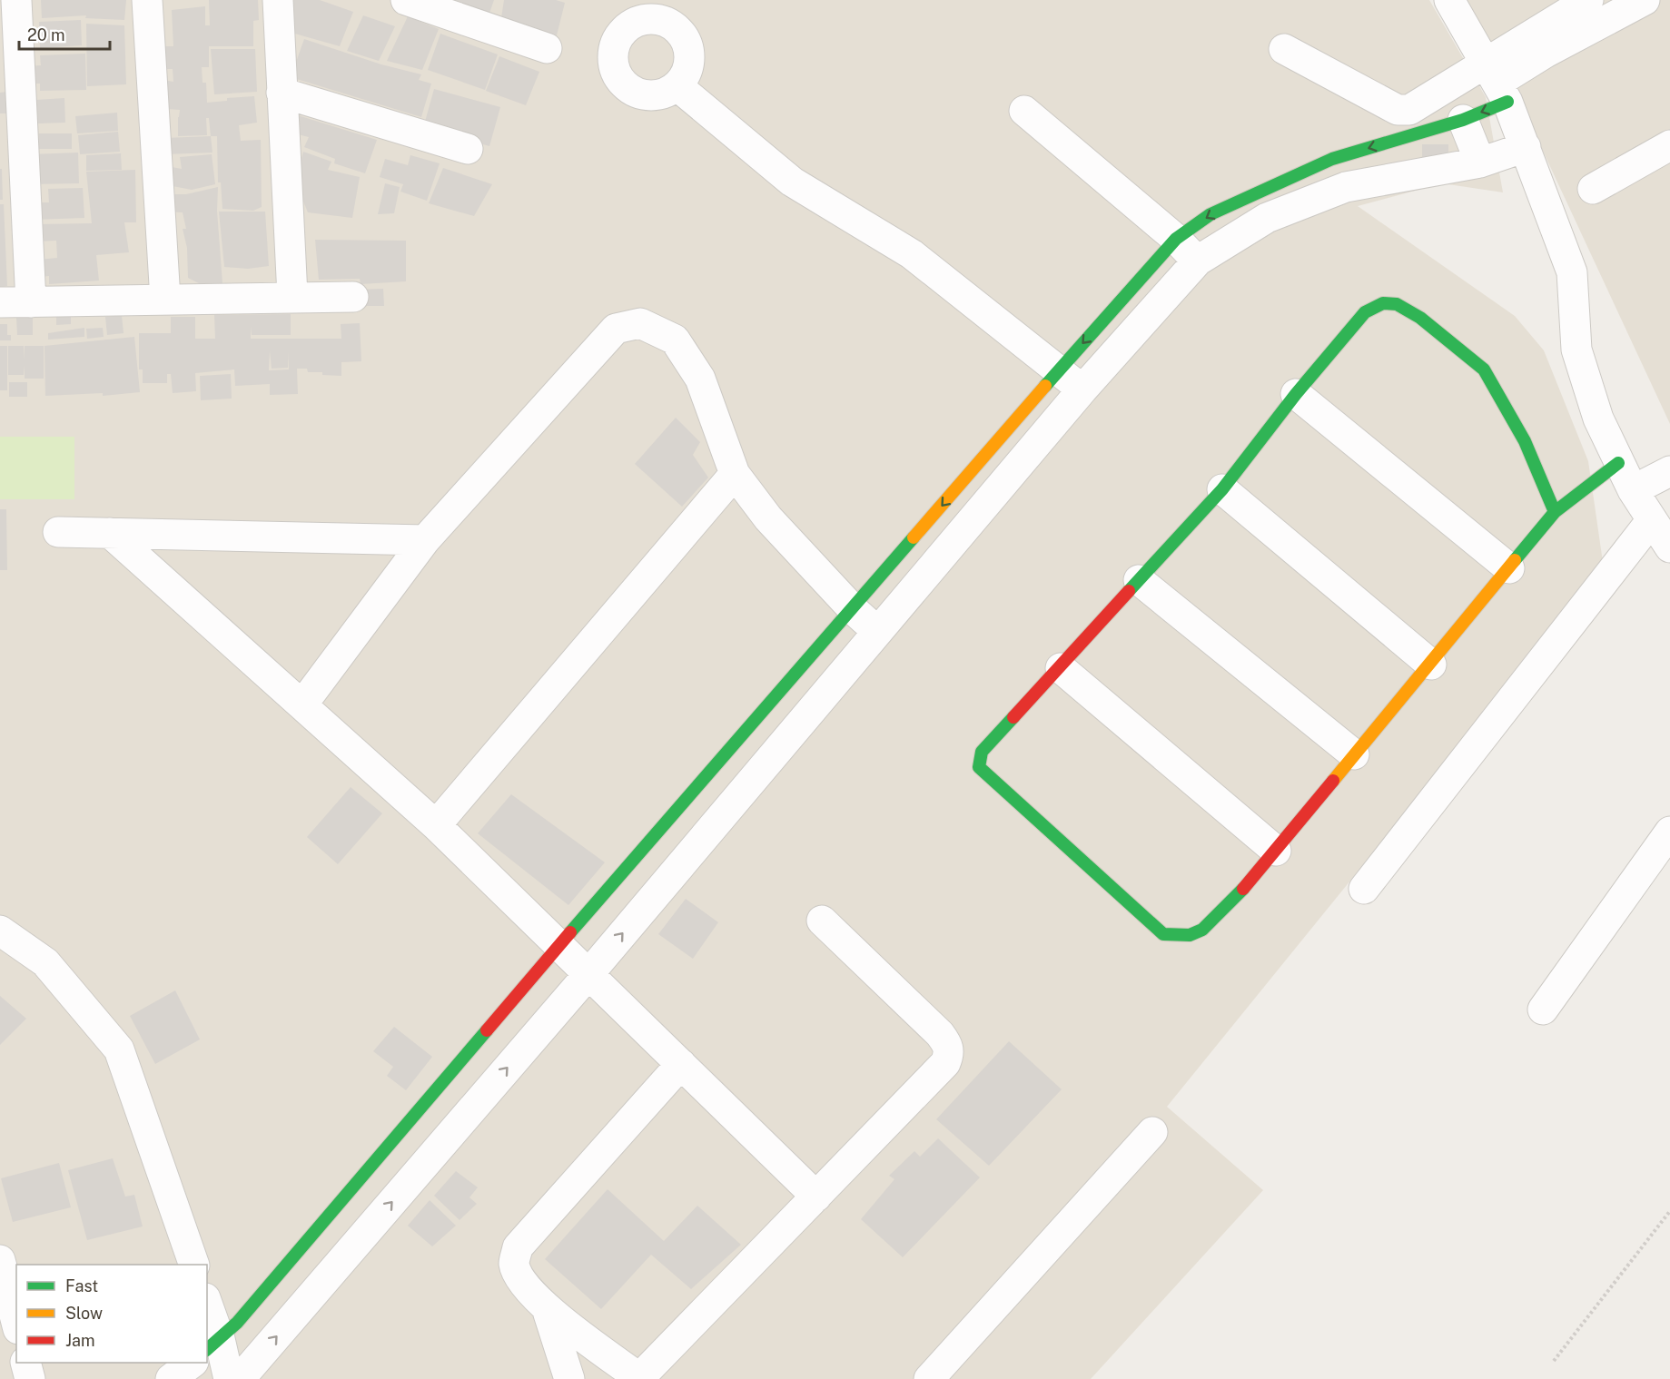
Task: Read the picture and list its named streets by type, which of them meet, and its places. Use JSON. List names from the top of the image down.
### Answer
{
  "legend": ["Fast", "Slow", "Jam"],
  "scale_bar": "20 m"
}
